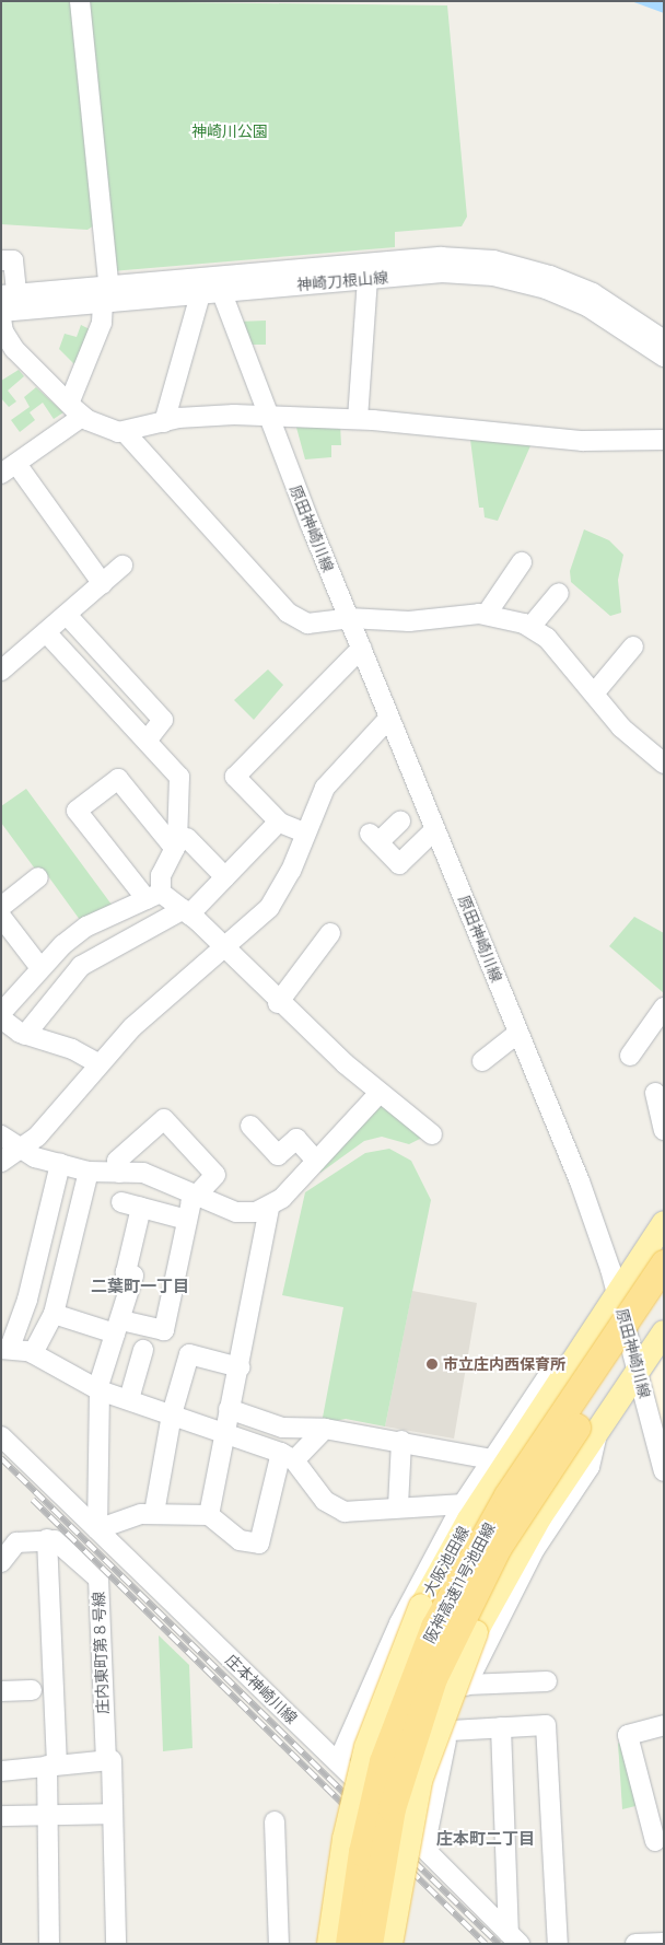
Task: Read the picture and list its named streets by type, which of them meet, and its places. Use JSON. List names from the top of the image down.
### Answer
{
  "streets": {
    "highway": ["阪神高速11号池田線"],
    "main road": ["大阪池田線"],
    "street": [
      "神崎刀根山線",
      "原田神崎川線",
      "庄内東町第８号線",
      "庄本神崎川線"
    ]
  },
  "crossings": [
    ["神崎刀根山線", "原田神崎川線"],
    ["原田神崎川線", "大阪池田線"]
  ],
  "districts": ["二葉町一丁目", "庄本町二丁目"],
  "parks": ["神崎川公園"],
  "places": ["市立庄内西保育所"]
}
